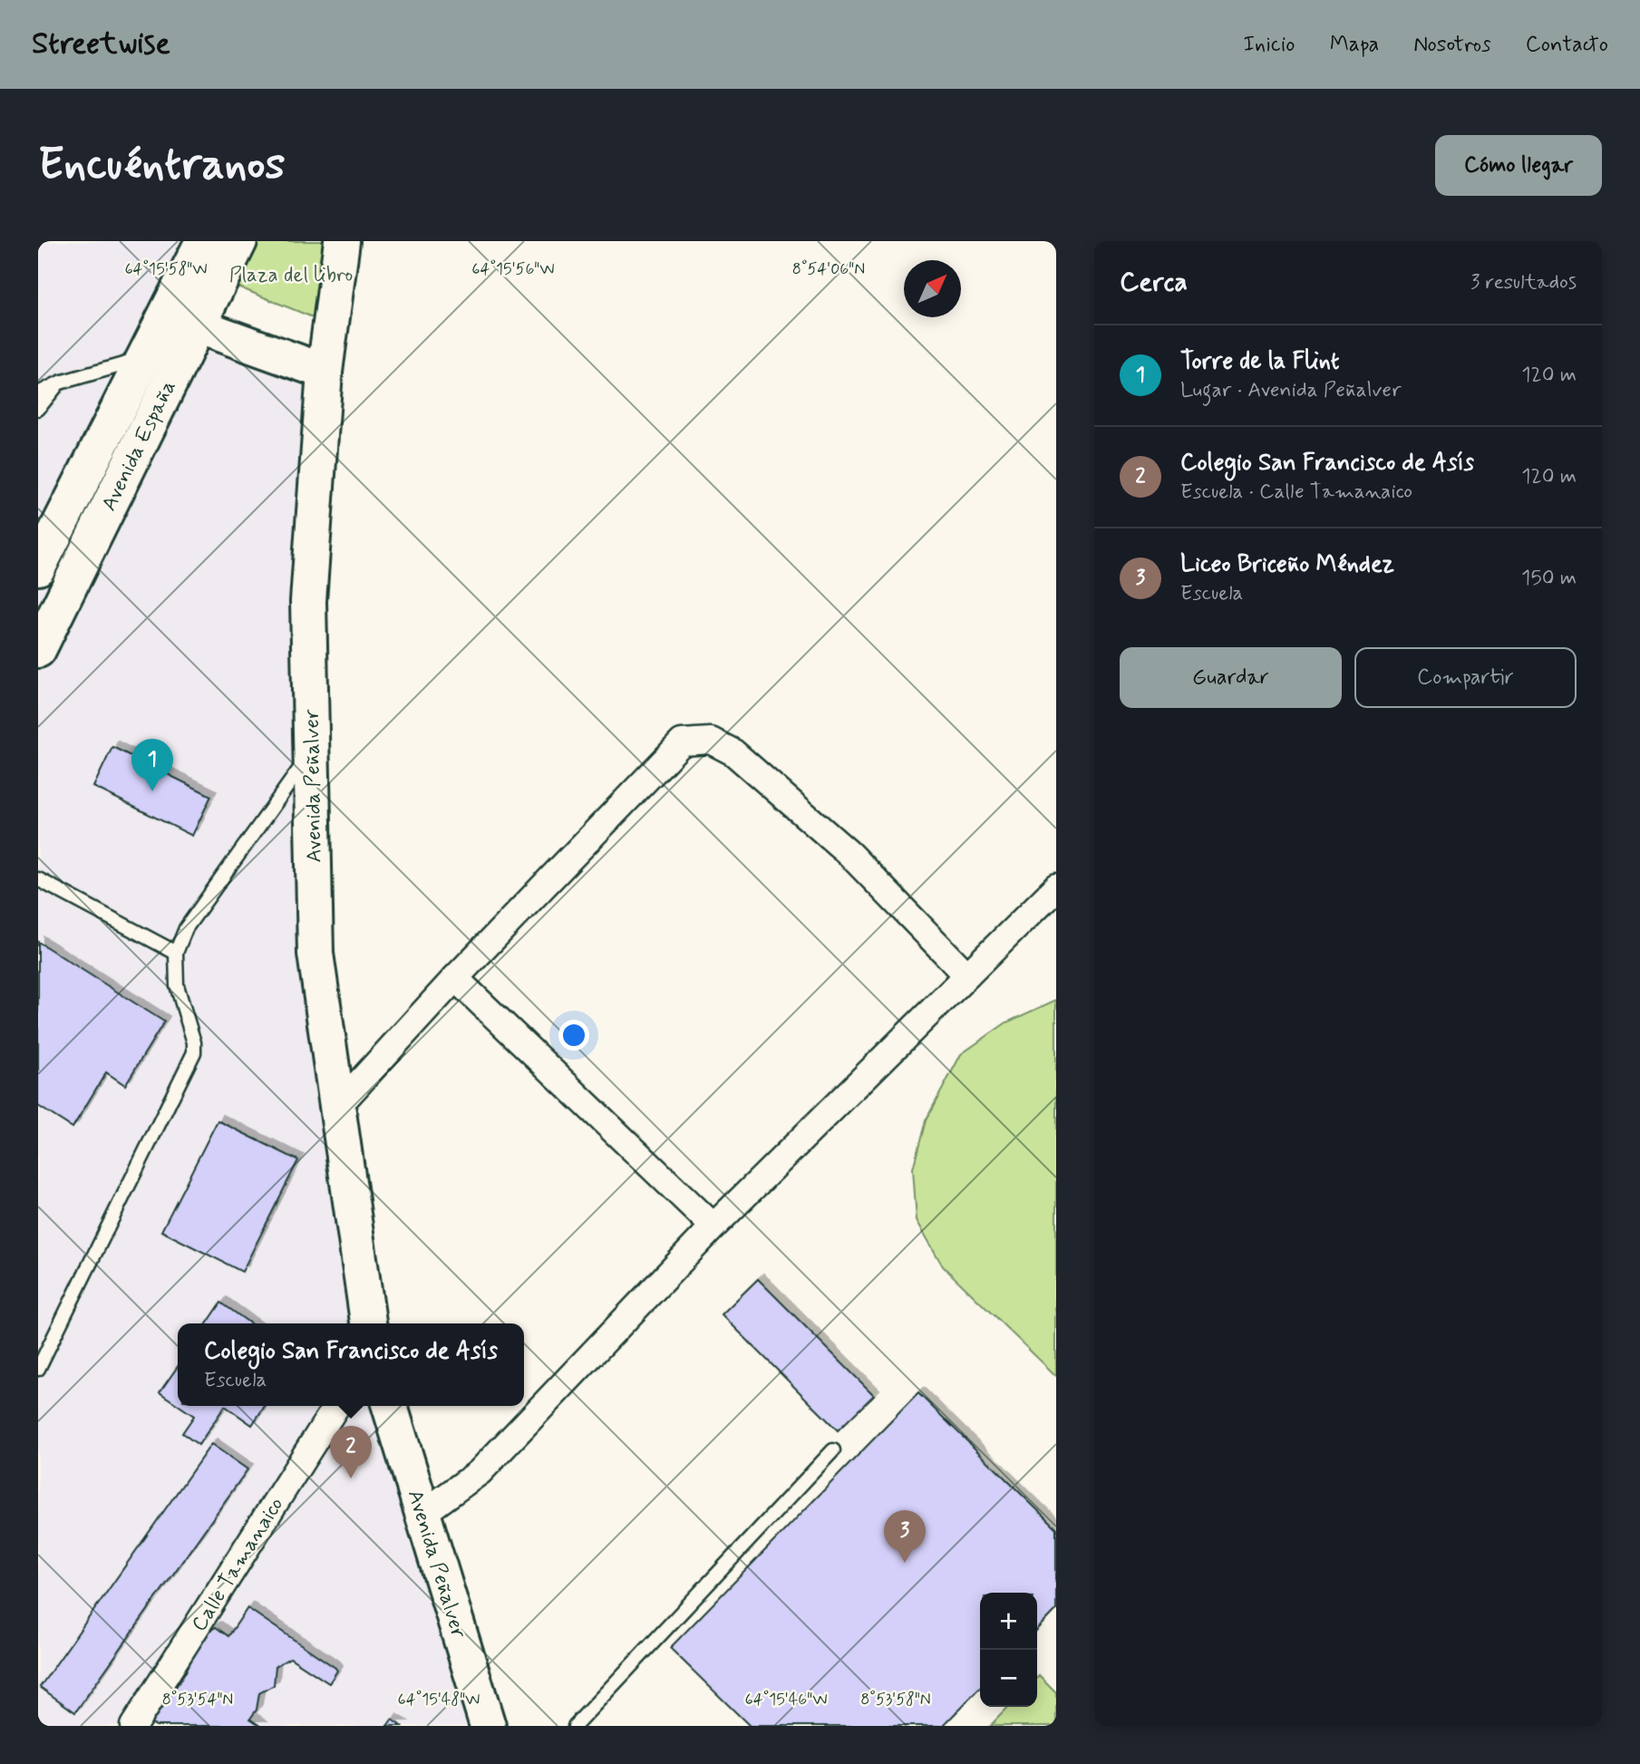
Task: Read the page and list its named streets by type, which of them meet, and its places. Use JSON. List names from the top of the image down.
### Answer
{
  "streets": {
    "main road": ["Avenida España", "Avenida Peñalver"],
    "street": ["Calle Tamanaico"]
  },
  "parks": ["Plaza del libro"],
  "north": "top right",
  "page": {
    "header": "Streetwise",
    "nav": [
      "Inicio",
      "Mapa",
      "Nosotros",
      "Contacto"
    ],
    "buttons": [
      "Cómo llegar",
      ["Guardar", "Compartir"]
    ],
    "title": "Encuéntranos",
    "heading": ["Cerca", "3 resultados"],
    "list": [
      {
        "mark": "1",
        "name": "Torre de la Flint",
        "note": "Lugar · Avenida Peñalver",
        "value": "120 m"
      },
      {
        "mark": "2",
        "name": "Colegio San Francisco de Asís",
        "note": "Escuela · Calle Tamanaico",
        "value": "120 m"
      },
      {
        "mark": "3",
        "name": "Liceo Briceño Méndez",
        "note": "Escuela",
        "value": "150 m"
      }
    ],
    "pins": ["1", "2", "3"],
    "popup": ["Colegio San Francisco de Asís", "Escuela"],
    "map_buttons": ["+", "−"]
  },
  "coordinates": [
    "64°15'58\"W",
    "64°15'56\"W",
    "8°54'06\"N",
    "8°53'54\"N",
    "64°15'48\"W",
    "64°15'46\"W",
    "8°53'58\"N"
  ]
}
